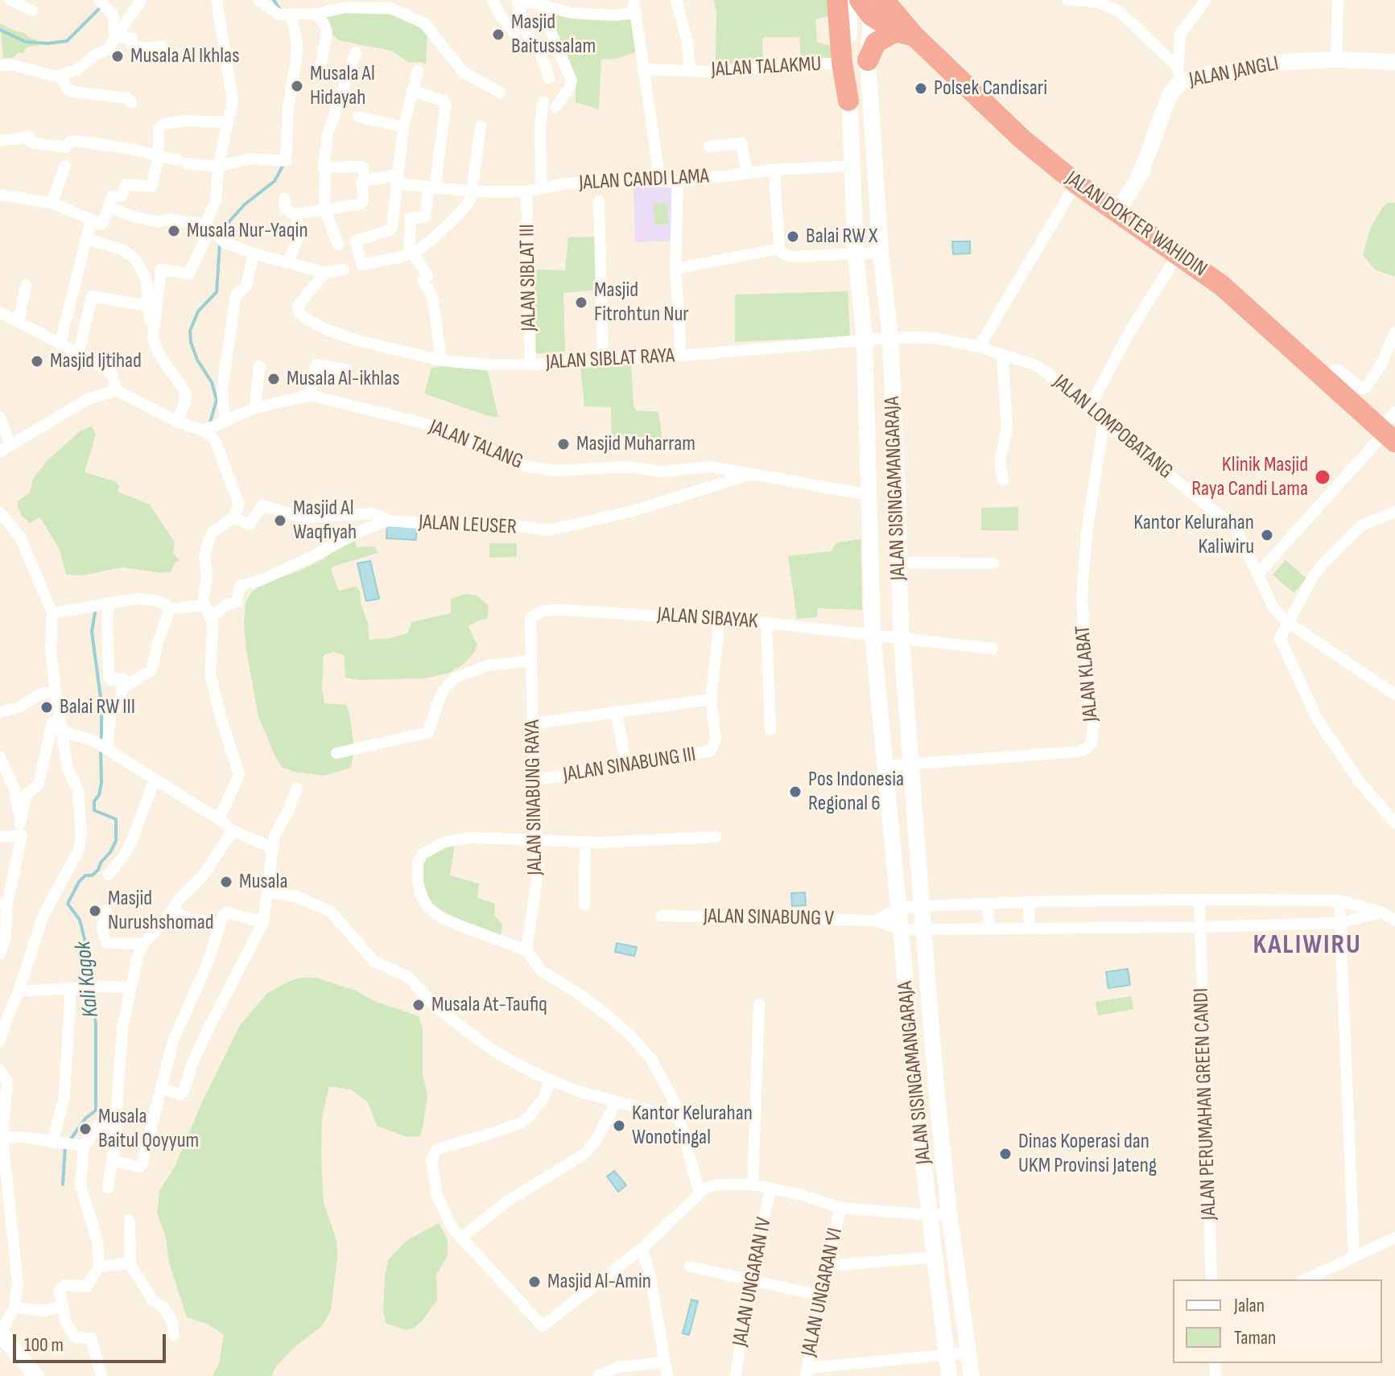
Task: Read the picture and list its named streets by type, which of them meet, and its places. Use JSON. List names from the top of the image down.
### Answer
{
  "streets": {
    "highway": ["JALAN DOKTER WAHIDIN"],
    "main road": ["JALAN JANGLI", "JALAN SISINGAMANGARAJA"],
    "street": [
      "JALAN TALAKMU",
      "JALAN CANDI LAMA",
      "JALAN SIBLAT III",
      "JALAN SIBLAT RAYA",
      "JALAN LOMPOBATANG",
      "JALAN TALANG",
      "JALAN LEUSER",
      "JALAN SIBAYAK",
      "JALAN KLABAT",
      "JALAN SINABUNG III",
      "JALAN SINABUNG RAYA",
      "JALAN SINABUNG V",
      "JALAN PERUMAHAN GREEN CANDI",
      "JALAN UNGARAN IV",
      "JALAN UNGARAN VI"
    ]
  },
  "crossings": [
    ["JALAN JANGLI", "JALAN DOKTER WAHIDIN"],
    ["JALAN CANDI LAMA", "JALAN SIBLAT III"],
    ["JALAN CANDI LAMA", "JALAN SISINGAMANGARAJA"],
    ["JALAN DOKTER WAHIDIN", "JALAN SISINGAMANGARAJA"],
    ["JALAN SIBLAT III", "JALAN SIBLAT RAYA"],
    ["JALAN SIBLAT RAYA", "JALAN SISINGAMANGARAJA"],
    ["JALAN LOMPOBATANG", "JALAN SISINGAMANGARAJA"],
    ["JALAN LOMPOBATANG", "JALAN KLABAT"],
    ["JALAN TALANG", "JALAN SISINGAMANGARAJA"],
    ["JALAN TALANG", "JALAN LEUSER"],
    ["JALAN SISINGAMANGARAJA", "JALAN SIBAYAK"],
    ["JALAN SISINGAMANGARAJA", "JALAN KLABAT"],
    ["JALAN SIBAYAK", "JALAN SINABUNG RAYA"],
    ["JALAN SINABUNG III", "JALAN SINABUNG RAYA"]
  ],
  "districts": ["KALIWIRU"],
  "water": ["Kali Kagok"],
  "places": [
    "Masjid Baitussalam",
    "Musala Al Ikhlas",
    "Musala Al Hidayah",
    "Polsek Candisari",
    "Musala Nur-Yaqin",
    "Balai RW X",
    "Masjid Fitrohtun Nur",
    "Masjid Ijtihad",
    "Musala Al-ikhlas",
    "Masjid Muharram",
    "Klinik Masjid Raya Candi Lama",
    "Masjid Al Waqfiyah",
    "Kantor Kelurahan Kaliwiru",
    "Balai RW III",
    "Pos Indonesia Regional 6",
    "Musala",
    "Masjid Nurushshomad",
    "Musala At-Taufiq",
    "Kantor Kelurahan Wonotingal",
    "Musala Baitul Qoyyum",
    "Dinas Koperasi dan UKM Provinsi Jateng",
    "Masjid Al-Amin"
  ],
  "legend": ["Jalan", "Taman"],
  "scale_bar": "100 m"
}
